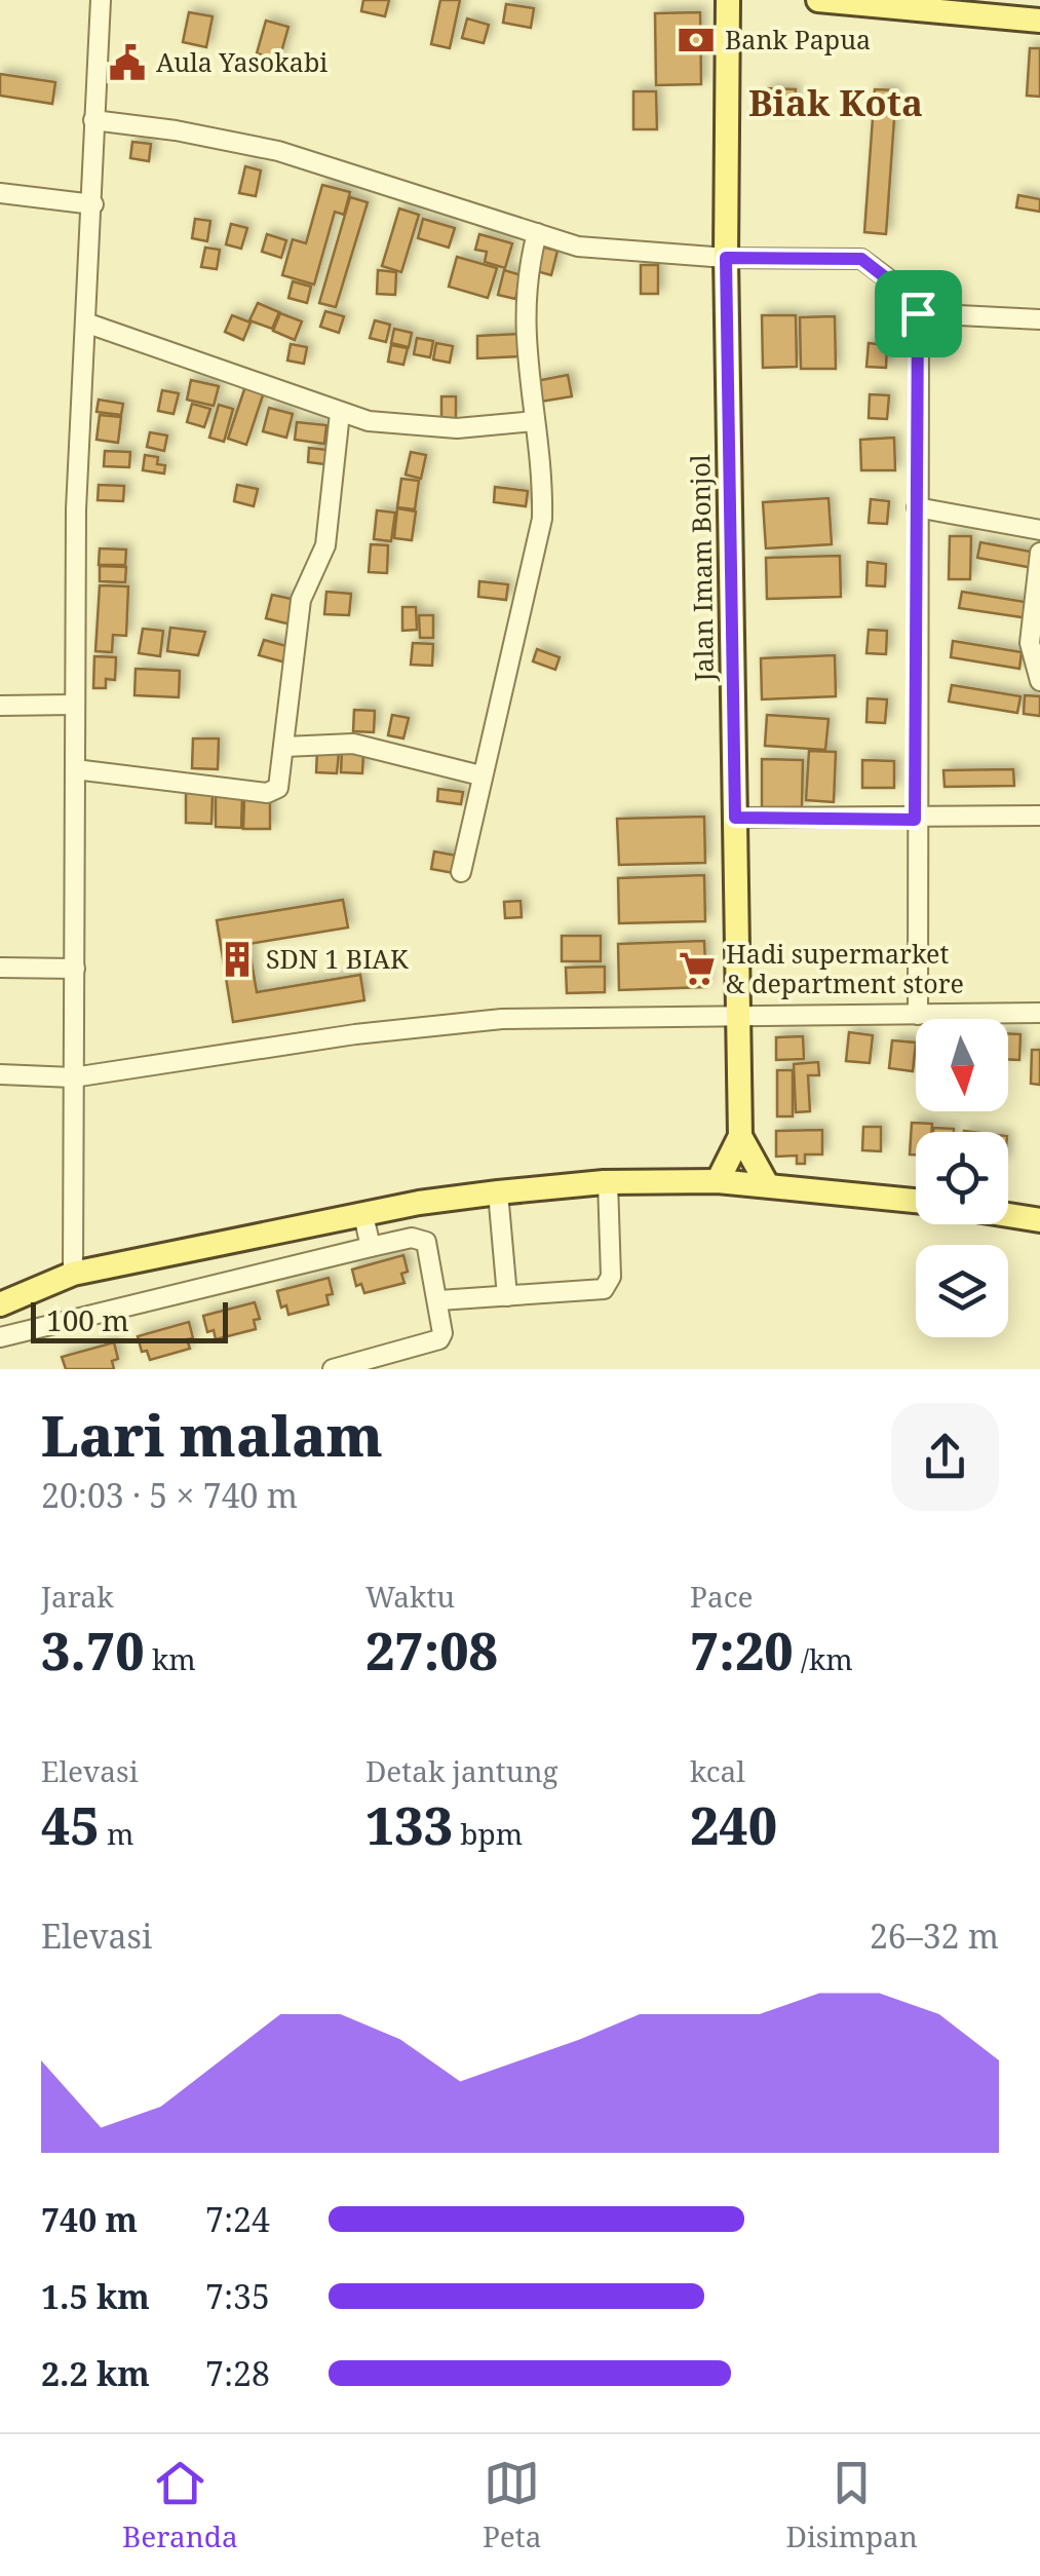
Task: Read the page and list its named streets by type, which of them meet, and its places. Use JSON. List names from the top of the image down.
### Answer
{
  "streets": {
    "main road": ["Jalan Imam Bonjol"]
  },
  "districts": ["Biak Kota"],
  "places": {
    "bank": ["Bank Papua"],
    "public building": ["Aula Yasokabi"],
    "building": ["SDN 1 BIAK"],
    "supermarket": ["Hadi supermarket & department store"]
  },
  "scale_bar": "100 m",
  "north": "bottom",
  "page": {
    "scale": "100 m",
    "heading": ["Lari malam", "20:03 · 5 × 740 m"],
    "stats": [
      ["Jarak", "3.70 km"],
      ["Waktu", "27:08"],
      ["Pace", "7:20 /km"],
      ["Elevasi", "45 m"],
      ["Detak jantung", "133 bpm"],
      ["kcal", "240"]
    ],
    "chart": ["Elevasi", "26–32 m"],
    "list": [
      {
        "name": "740 m",
        "note": "7:24"
      },
      {
        "name": "1.5 km",
        "note": "7:35"
      },
      {
        "name": "2.2 km",
        "note": "7:28"
      }
    ],
    "tabs": ["Beranda", "Peta", "Disimpan"]
  }
}
